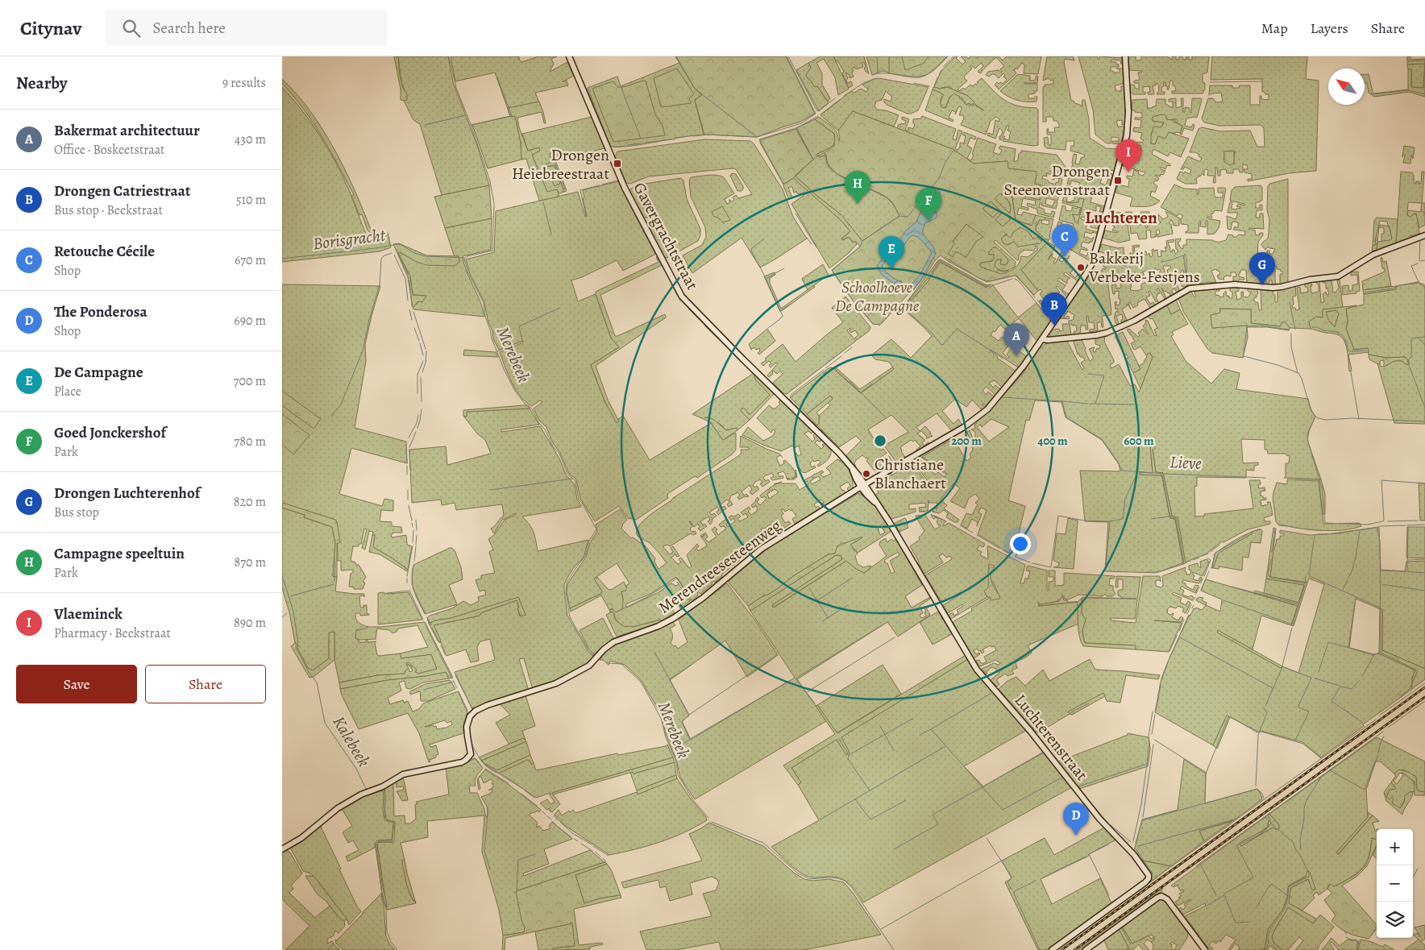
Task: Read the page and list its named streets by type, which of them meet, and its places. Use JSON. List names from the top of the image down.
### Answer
{
  "streets": {
    "street": ["Gavergrachtstraat", "Merendreesesteenweg", "Luchterenstraat"]
  },
  "crossings": [
    ["Gavergrachtstraat", "Merendreesesteenweg"],
    ["Gavergrachtstraat", "Luchterenstraat"],
    ["Merendreesesteenweg", "Luchterenstraat"]
  ],
  "districts": ["Luchteren"],
  "water": [
    "Borisgracht",
    "Merebeek",
    "Lieve",
    "Kalebeek"
  ],
  "parks": ["Schoolhoeve De Campagne"],
  "places": {
    "transit": ["Drongen Heiebreestraat", "Drongen Steenovenstraat"],
    "other": ["Bakkerij Verbeke-Festjens", "Christiane Blanchaert"]
  },
  "north": "top left",
  "page": {
    "header": "Citynav",
    "search": "Search here",
    "nav": ["Map", "Layers", "Share"],
    "heading": ["Nearby", "9 results"],
    "list": [
      {
        "mark": "A",
        "name": "Bakermat architectuur",
        "note": "Office · Boskeetstraat",
        "value": "430 m"
      },
      {
        "mark": "B",
        "name": "Drongen Catriestraat",
        "note": "Bus stop · Beekstraat",
        "value": "510 m"
      },
      {
        "mark": "C",
        "name": "Retouche Cécile",
        "note": "Shop",
        "value": "670 m"
      },
      {
        "mark": "D",
        "name": "The Ponderosa",
        "note": "Shop",
        "value": "690 m"
      },
      {
        "mark": "E",
        "name": "De Campagne",
        "note": "Place",
        "value": "700 m"
      },
      {
        "mark": "F",
        "name": "Goed Jonckershof",
        "note": "Park",
        "value": "780 m"
      },
      {
        "mark": "G",
        "name": "Drongen Luchterenhof",
        "note": "Bus stop",
        "value": "820 m"
      },
      {
        "mark": "H",
        "name": "Campagne speeltuin",
        "note": "Park",
        "value": "870 m"
      },
      {
        "mark": "I",
        "name": "Vlaeminck",
        "note": "Pharmacy · Beekstraat",
        "value": "890 m"
      }
    ],
    "pins": [
      "I",
      "H",
      "F",
      "C",
      "E",
      "G",
      "B",
      "A",
      "D"
    ],
    "buttons": ["Save", "Share"],
    "map_buttons": ["+", "−"]
  },
  "rings": ["200 m", "400 m", "600 m"]
}
